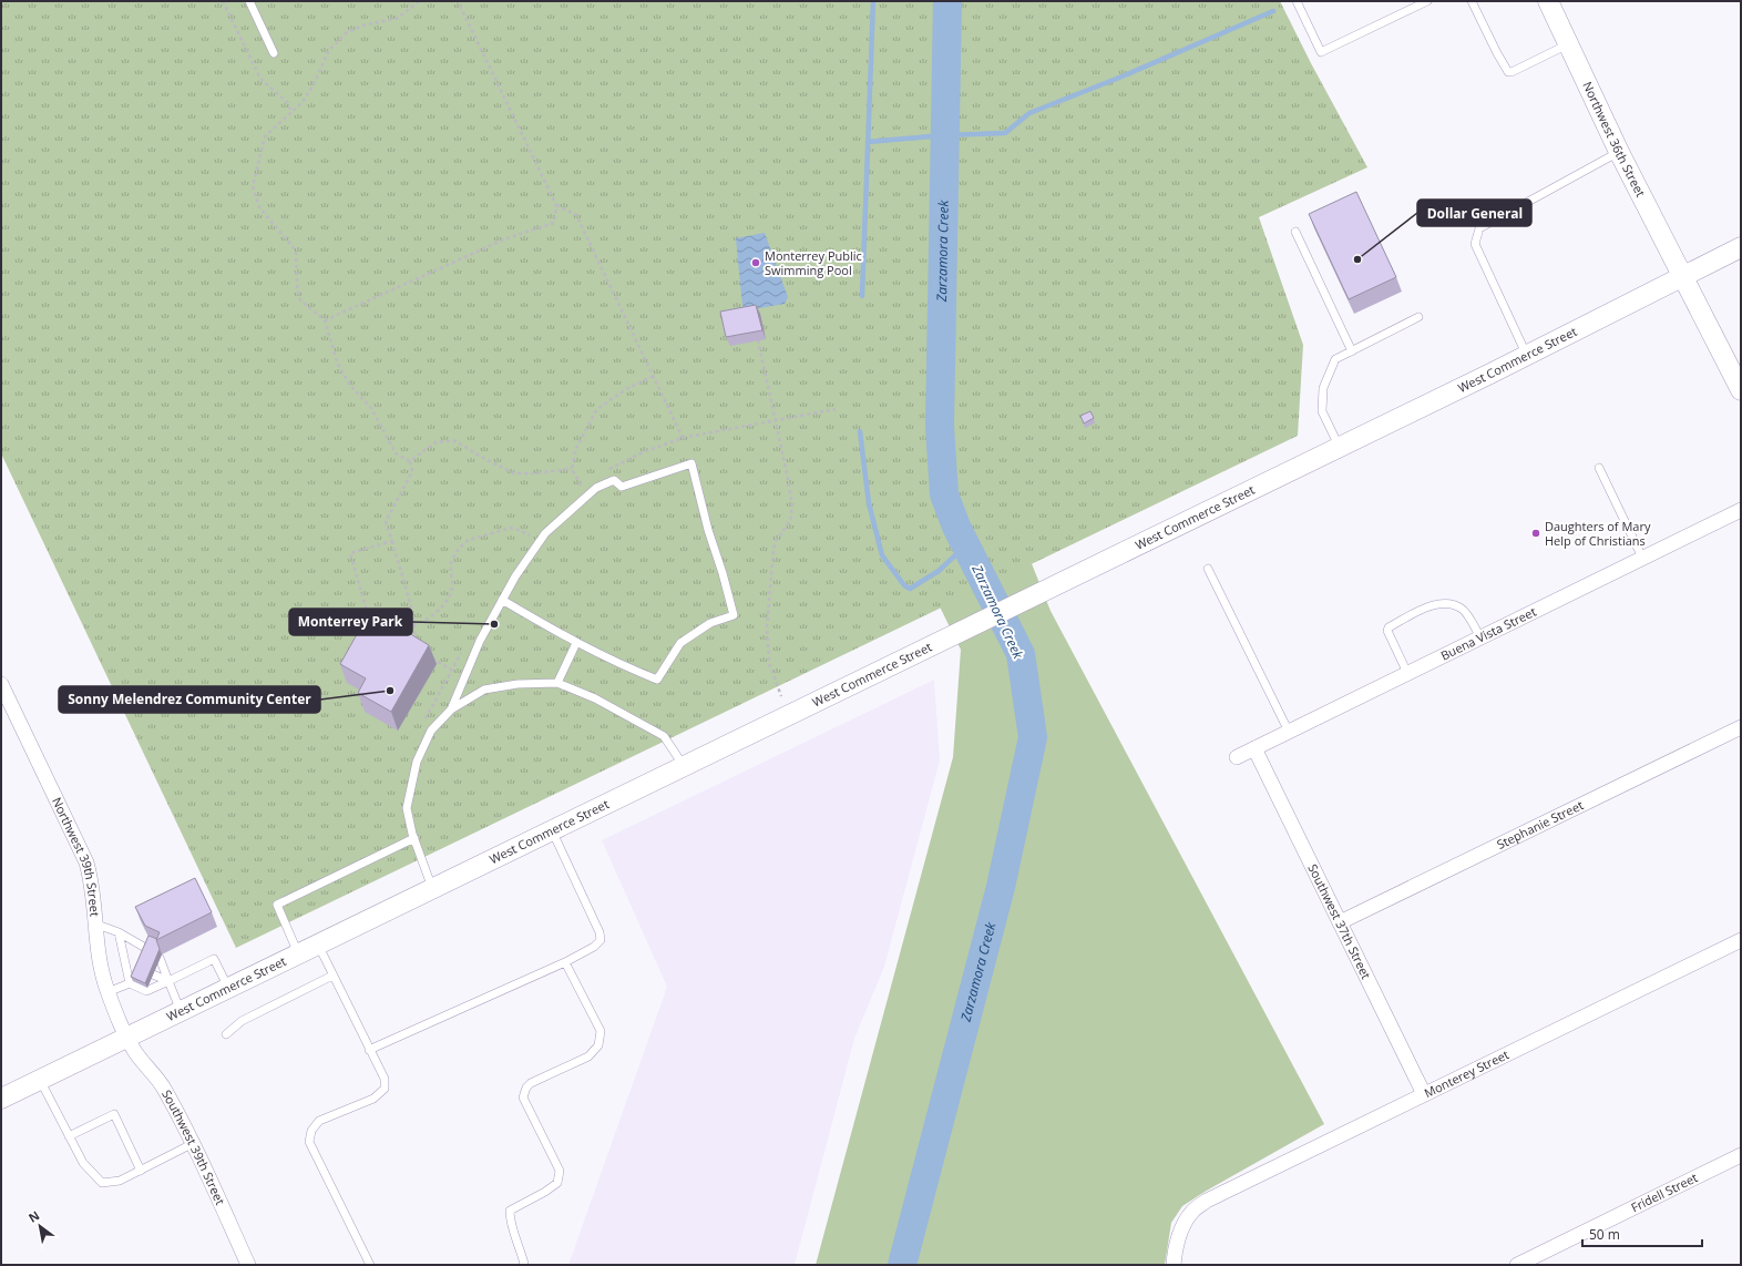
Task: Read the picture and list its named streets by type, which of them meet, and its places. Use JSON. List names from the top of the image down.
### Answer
{
  "streets": {
    "main road": ["Northwest 36th Street", "West Commerce Street"],
    "street": [
      "Buena Vista Street",
      "Stephanie Street",
      "Northwest 39th Street",
      "Southwest 37th Street",
      "Monterey Street",
      "Southwest 39th Street",
      "Fridell Street"
    ]
  },
  "crossings": [
    ["Northwest 36th Street", "West Commerce Street"],
    ["West Commerce Street", "Northwest 39th Street"],
    ["West Commerce Street", "Southwest 39th Street"],
    ["Buena Vista Street", "Southwest 37th Street"],
    ["Stephanie Street", "Southwest 37th Street"],
    ["Northwest 39th Street", "Southwest 39th Street"],
    ["Southwest 37th Street", "Monterey Street"]
  ],
  "water": ["Zarzamora Creek"],
  "places": [
    "Dollar General",
    "Monterrey Public Swimming Pool",
    "Daughters of Mary Help of Christians",
    "Monterrey Park",
    "Sonny Melendrez Community Center"
  ],
  "scale_bar": "50 m",
  "north": "top left"
}
